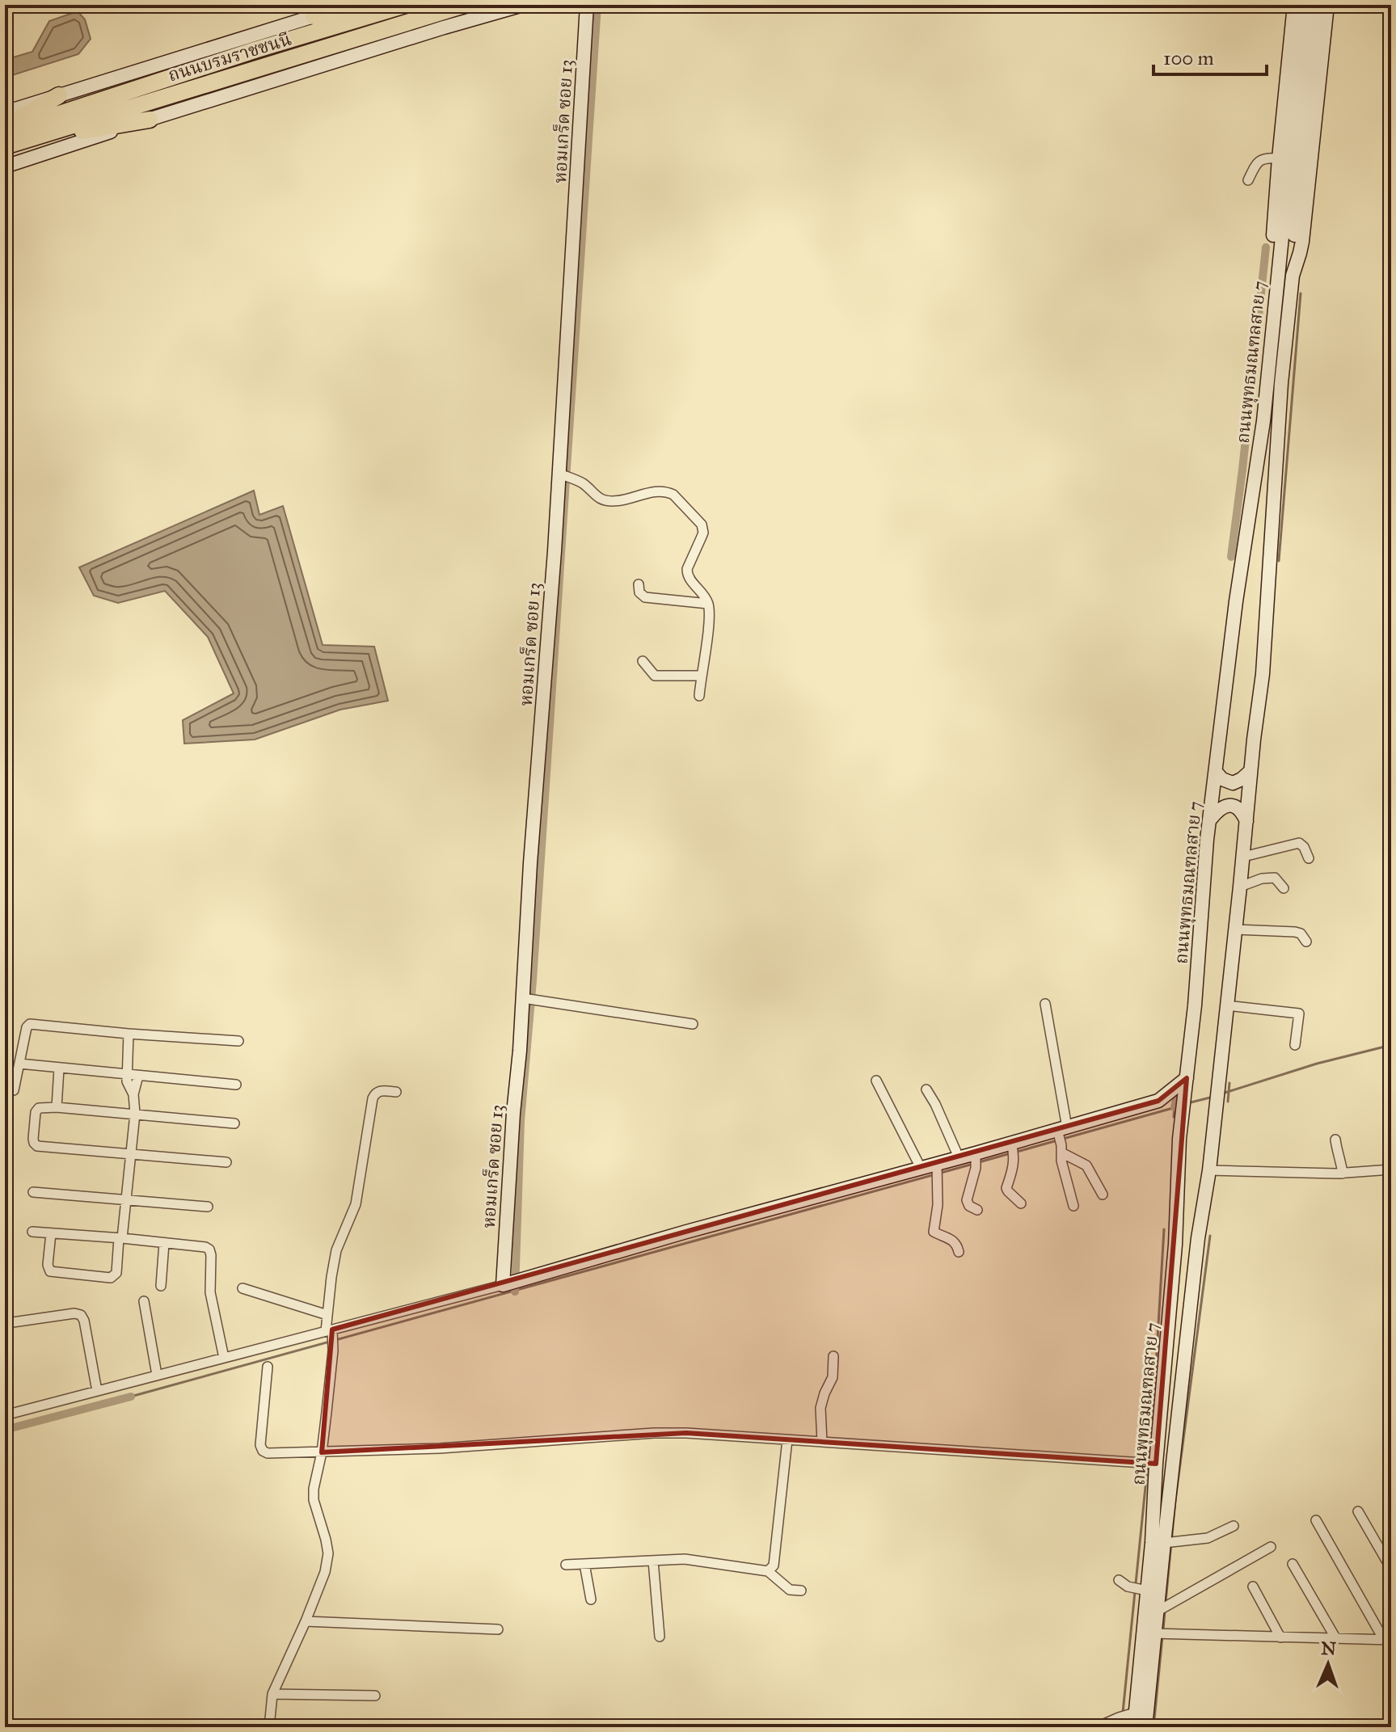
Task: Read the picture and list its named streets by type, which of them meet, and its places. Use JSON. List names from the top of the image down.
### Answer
{
  "streets": {
    "highway": ["ถนนบรมราชชนนี"],
    "main road": ["หอมเกร็ด ซอย 13", "ถนนพุทธมณฑลสาย 7"]
  },
  "scale_bar": "100 m",
  "north": "top"
}
